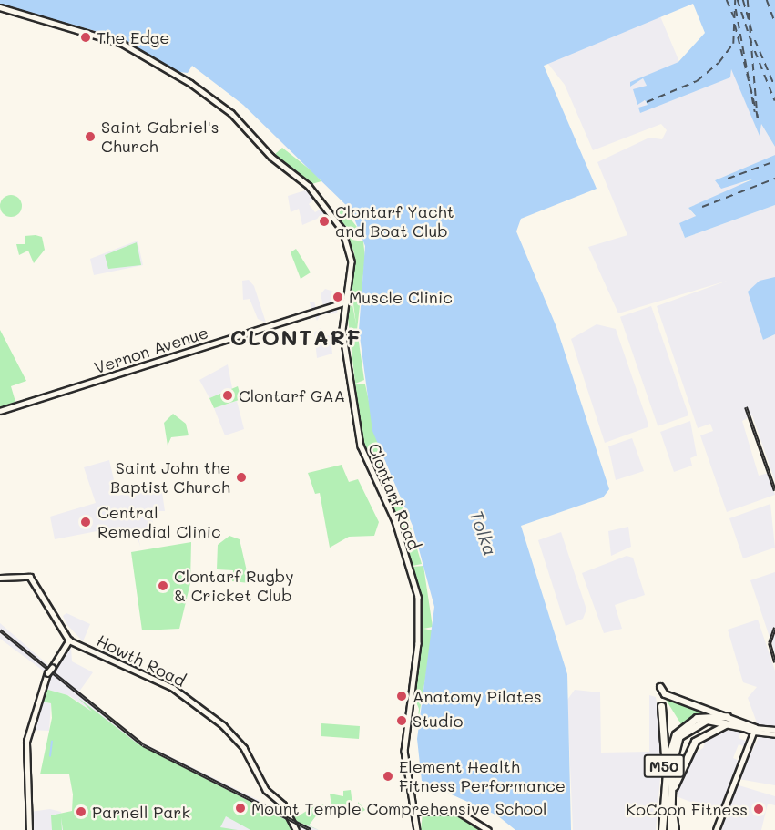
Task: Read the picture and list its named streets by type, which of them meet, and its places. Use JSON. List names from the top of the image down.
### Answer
{
  "streets": {
    "highway": ["M50"],
    "main road": ["Vernon Avenue", "Clontarf Road", "Howth Road"]
  },
  "crossings": [
    ["Vernon Avenue", "Clontarf Road"]
  ],
  "districts": ["CLONTARF"],
  "water": ["Tolka"],
  "places": [
    "The Edge",
    "Saint Gabriel's Church",
    "Clontarf Yacht and Boat Club",
    "Muscle Clinic",
    "Clontarf GAA",
    "Saint John the Baptist Church",
    "Central Remedial Clinic",
    "Clontarf Rugby & Cricket Club",
    "Anatomy Pilates",
    "Studio",
    "Element Health Fitness Performance",
    "Mount Temple Comprehensive School",
    "KoCoon Fitness",
    "Parnell Park"
  ]
}
